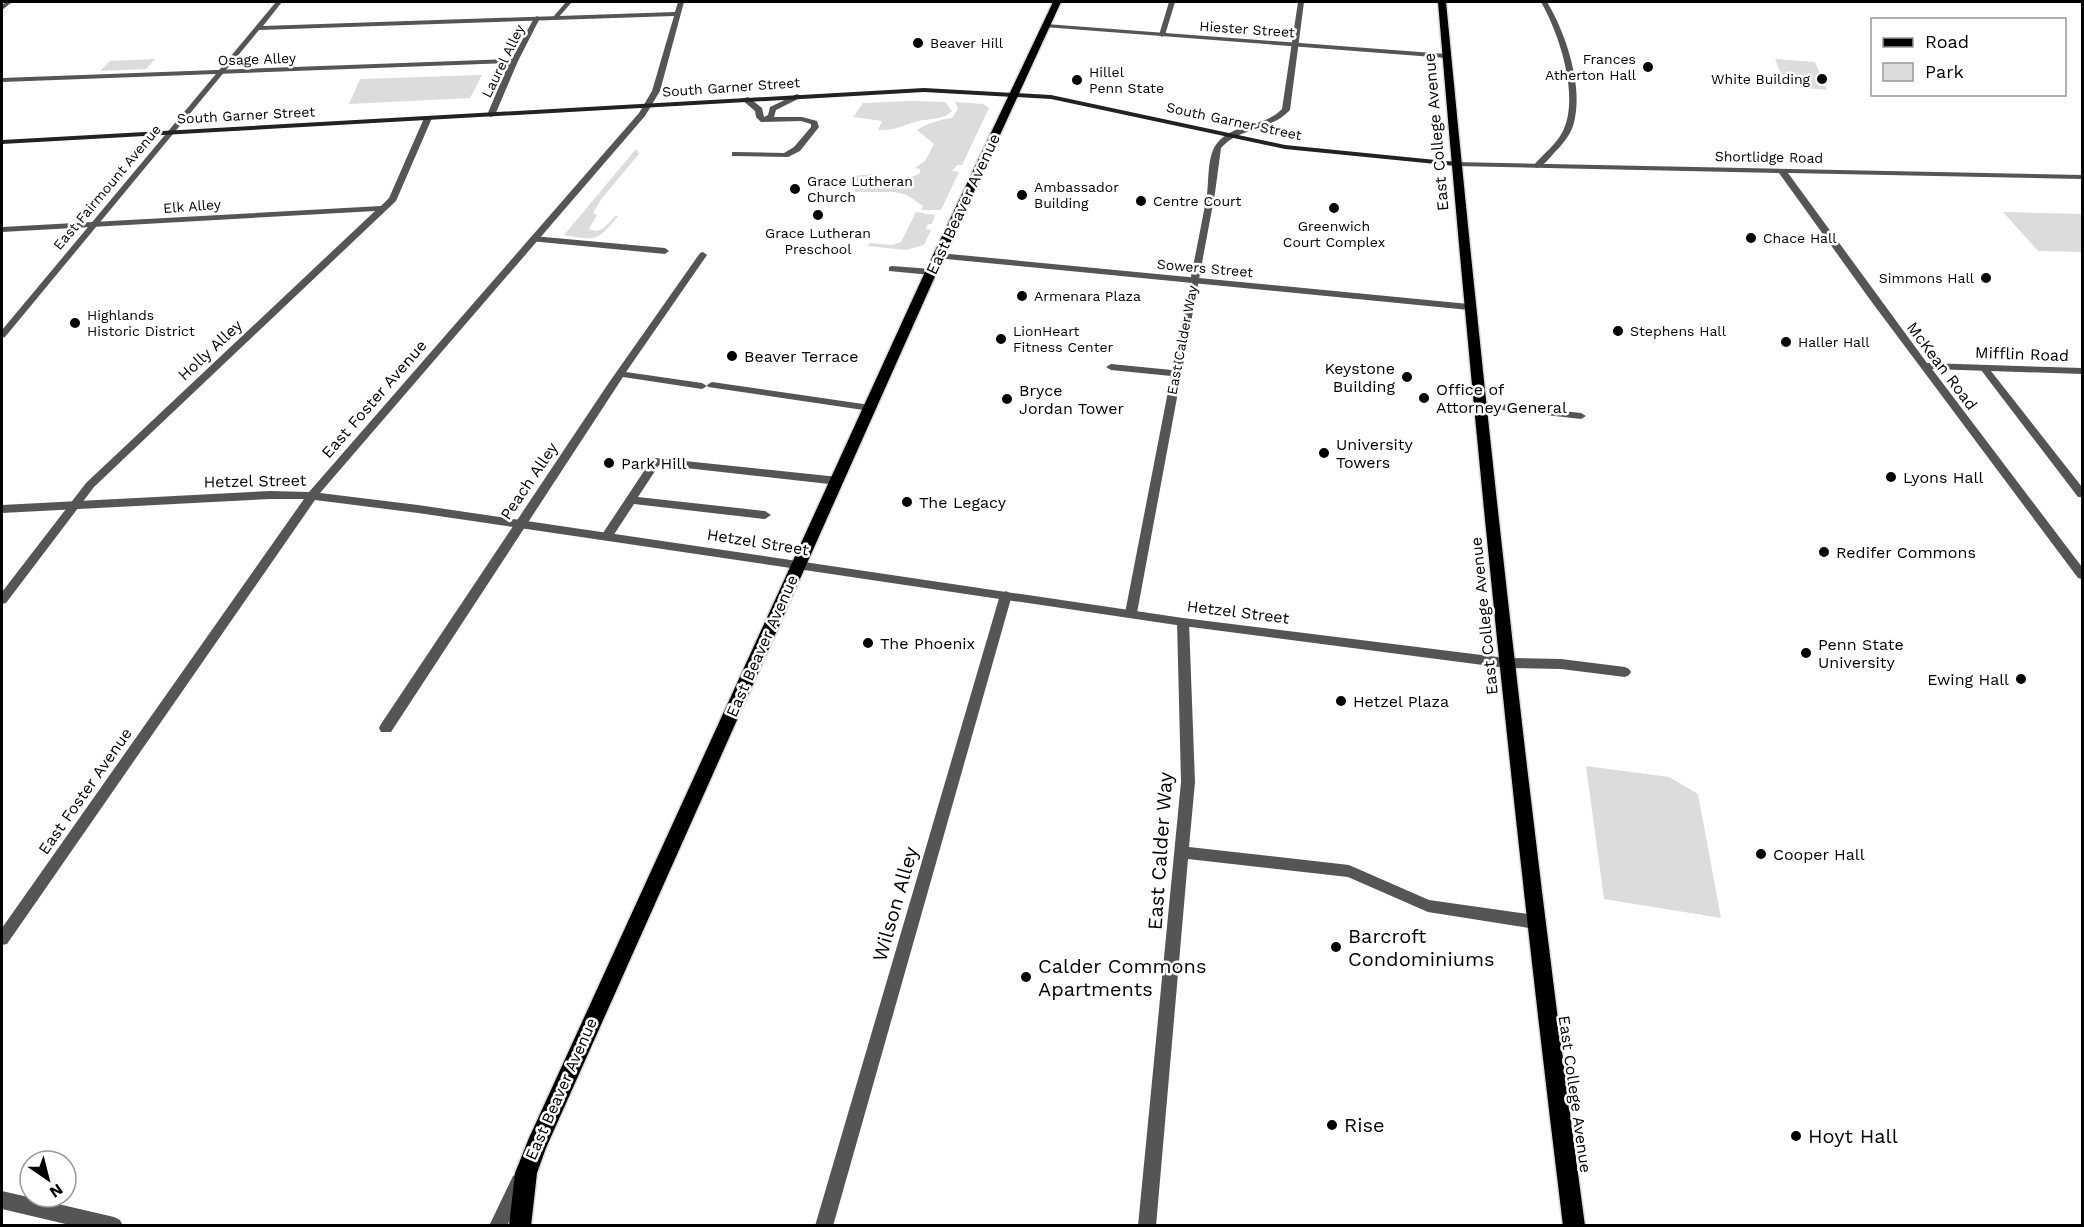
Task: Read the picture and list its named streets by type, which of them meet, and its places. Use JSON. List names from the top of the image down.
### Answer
{
  "streets": {
    "main road": ["East College Avenue", "East Beaver Avenue"],
    "street": [
      "Hiester Street",
      "Osage Alley",
      "Laurel Alley",
      "South Garner Street",
      "Shortlidge Road",
      "East Fairmount Avenue",
      "Elk Alley",
      "Sowers Street",
      "East Calder Way",
      "Holly Alley",
      "Mifflin Road",
      "McKean Road",
      "East Foster Avenue",
      "Hetzel Street",
      "Peach Alley",
      "Wilson Alley"
    ]
  },
  "crossings": [
    ["Hiester Street", "East College Avenue"],
    ["Hiester Street", "East Beaver Avenue"],
    ["Hiester Street", "East Calder Way"],
    ["Osage Alley", "Laurel Alley"],
    ["Osage Alley", "East Fairmount Avenue"],
    ["Laurel Alley", "South Garner Street"],
    ["South Garner Street", "East College Avenue"],
    ["South Garner Street", "Shortlidge Road"],
    ["South Garner Street", "East Fairmount Avenue"],
    ["South Garner Street", "East Beaver Avenue"],
    ["South Garner Street", "East Calder Way"],
    ["South Garner Street", "Holly Alley"],
    ["South Garner Street", "East Foster Avenue"],
    ["East College Avenue", "Shortlidge Road"],
    ["East College Avenue", "Sowers Street"],
    ["East College Avenue", "Hetzel Street"],
    ["Shortlidge Road", "McKean Road"],
    ["East Fairmount Avenue", "Elk Alley"],
    ["East Beaver Avenue", "Sowers Street"],
    ["East Beaver Avenue", "Hetzel Street"],
    ["Elk Alley", "Holly Alley"],
    ["Sowers Street", "East Calder Way"],
    ["East Calder Way", "Hetzel Street"],
    ["Holly Alley", "Hetzel Street"],
    ["Mifflin Road", "McKean Road"],
    ["East Foster Avenue", "Hetzel Street"],
    ["Hetzel Street", "Peach Alley"],
    ["Hetzel Street", "Wilson Alley"]
  ],
  "places": [
    "Beaver Hill",
    "Frances Atherton Hall",
    "White Building",
    "Hillel Penn State",
    "Grace Lutheran Church",
    "Ambassador Building",
    "Centre Court",
    "Greenwich Court Complex",
    "Grace Lutheran Preschool",
    "Chace Hall",
    "Simmons Hall",
    "Armenara Plaza",
    "Highlands Historic District",
    "Stephens Hall",
    "LionHeart Fitness Center",
    "Haller Hall",
    "Beaver Terrace",
    "Keystone Building",
    "Office of Attorney General",
    "Bryce Jordan Tower",
    "University Towers",
    "Park Hill",
    "Lyons Hall",
    "The Legacy",
    "Redifer Commons",
    "The Phoenix",
    "Penn State University",
    "Ewing Hall",
    "Hetzel Plaza",
    "Cooper Hall",
    "Barcroft Condominiums",
    "Calder Commons Apartments",
    "Rise",
    "Hoyt Hall"
  ],
  "legend": ["Road", "Park"],
  "north": "bottom right"
}
